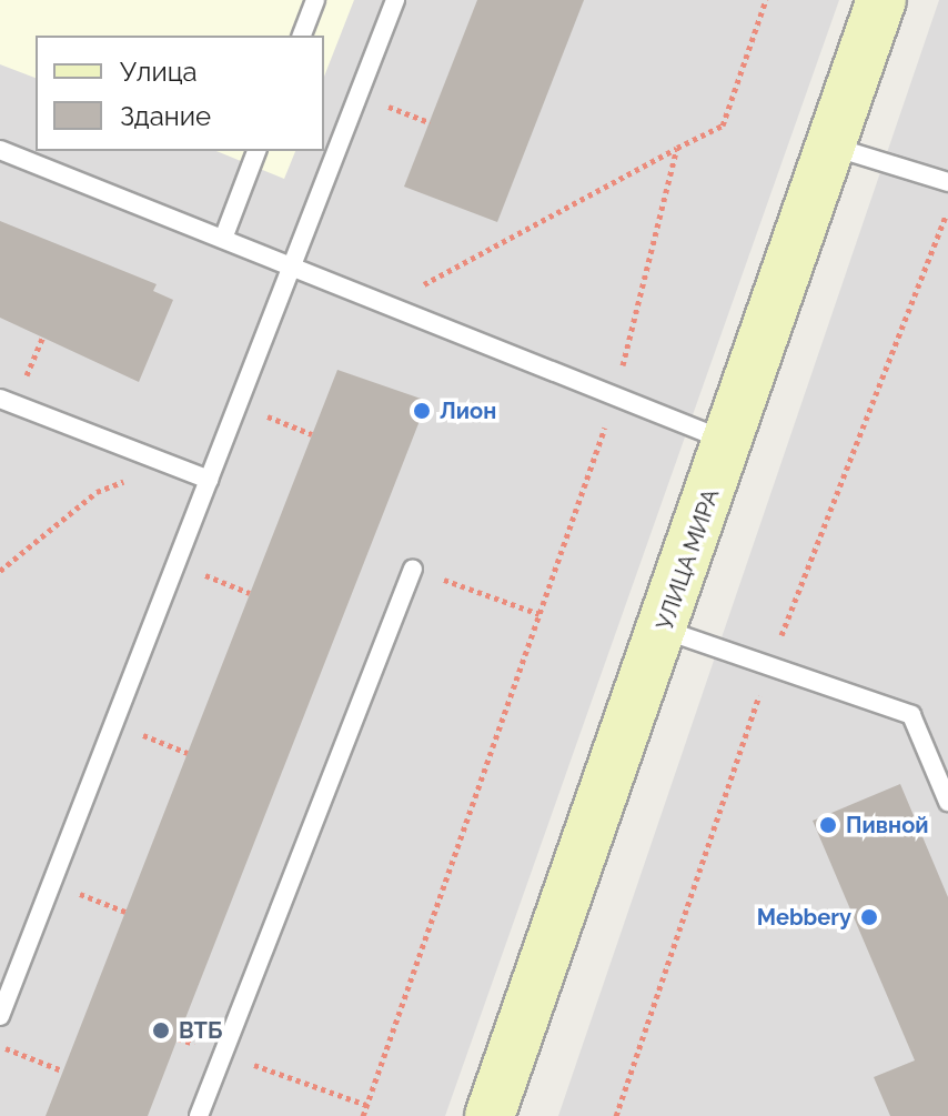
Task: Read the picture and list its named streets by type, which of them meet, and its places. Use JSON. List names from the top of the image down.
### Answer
{
  "streets": {
    "main road": ["УЛИЦА МИРА"]
  },
  "places": [
    "Лион",
    "Пивной",
    "Mebbery",
    "ВТБ"
  ],
  "legend": ["Улица", "Здание"]
}
